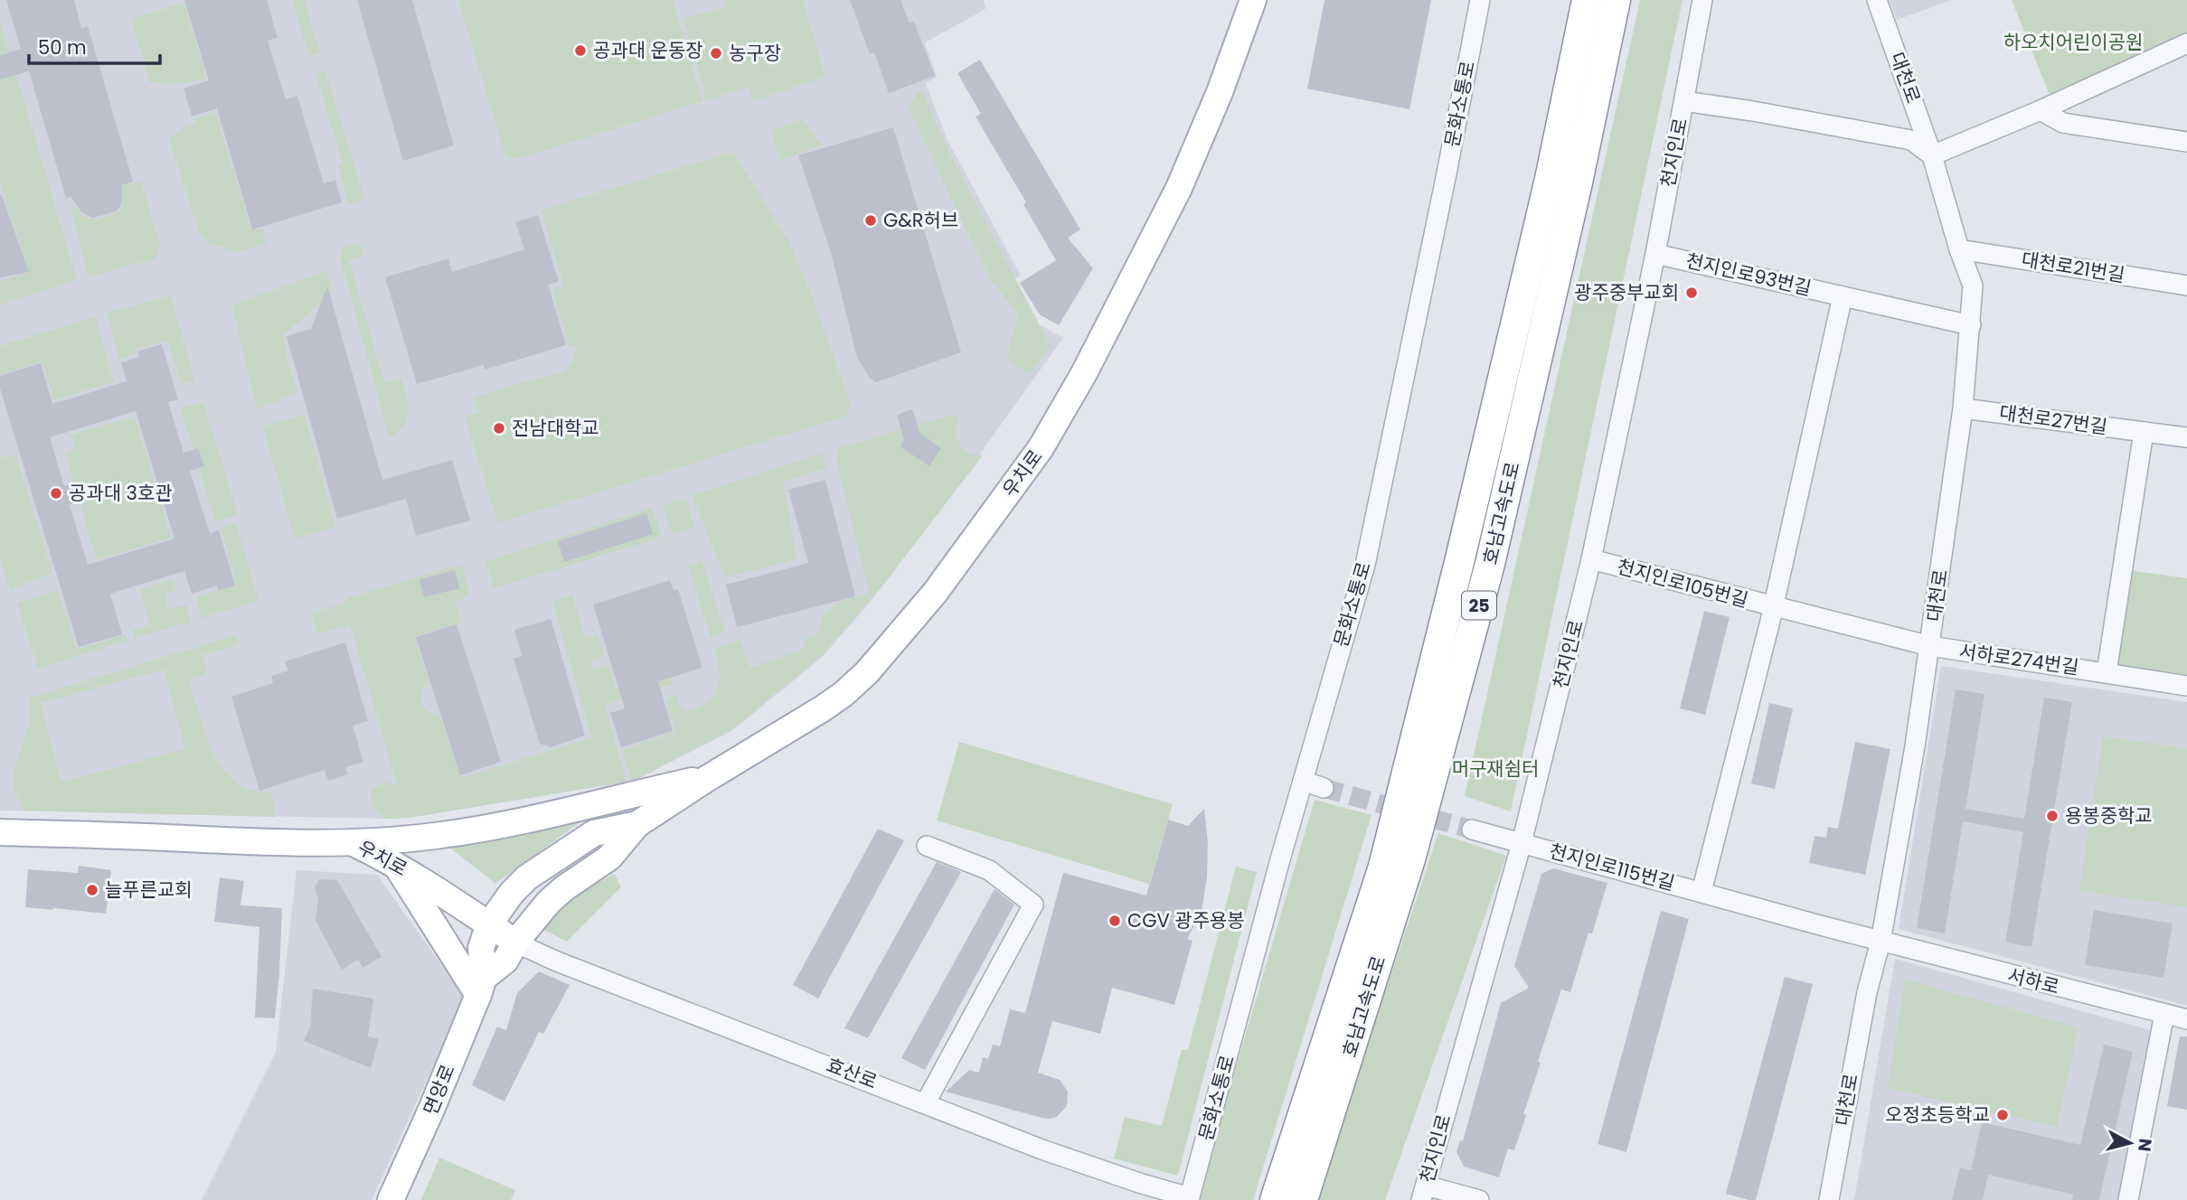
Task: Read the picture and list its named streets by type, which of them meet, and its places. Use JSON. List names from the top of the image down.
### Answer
{
  "streets": {
    "highway": ["호남고속도로", "25"],
    "main road": ["우치로", "면앙로"],
    "street": [
      "대천로",
      "문화소통로",
      "천지인로",
      "대천로21번길",
      "천지인로93번길",
      "대천로27번길",
      "천지인로105번길",
      "서하로274번길",
      "천지인로115번길",
      "서하로",
      "효산로"
    ]
  },
  "crossings": [
    ["대천로", "천지인로"],
    ["대천로", "대천로21번길"],
    ["대천로", "천지인로93번길"],
    ["대천로", "대천로27번길"],
    ["대천로", "천지인로105번길"],
    ["대천로", "서하로274번길"],
    ["대천로", "천지인로115번길"],
    ["대천로", "서하로"],
    ["문화소통로", "효산로"],
    ["천지인로", "천지인로93번길"],
    ["천지인로", "천지인로105번길"],
    ["천지인로", "천지인로115번길"],
    ["천지인로93번길", "천지인로105번길"],
    ["대천로27번길", "서하로274번길"],
    ["우치로", "효산로"],
    ["우치로", "면앙로"],
    ["천지인로105번길", "서하로274번길"],
    ["천지인로105번길", "천지인로115번길"],
    ["천지인로115번길", "서하로"],
    ["효산로", "면앙로"]
  ],
  "parks": ["하오치어린이공원", "머구재쉼터"],
  "places": [
    "공과대 운동장",
    "농구장",
    "G&R허브",
    "광주중부교회",
    "전남대학교",
    "공과대 3호관",
    "용봉중학교",
    "늘푸른교회",
    "CGV 광주용봉",
    "오정초등학교"
  ],
  "scale_bar": "50 m",
  "north": "right"
}
